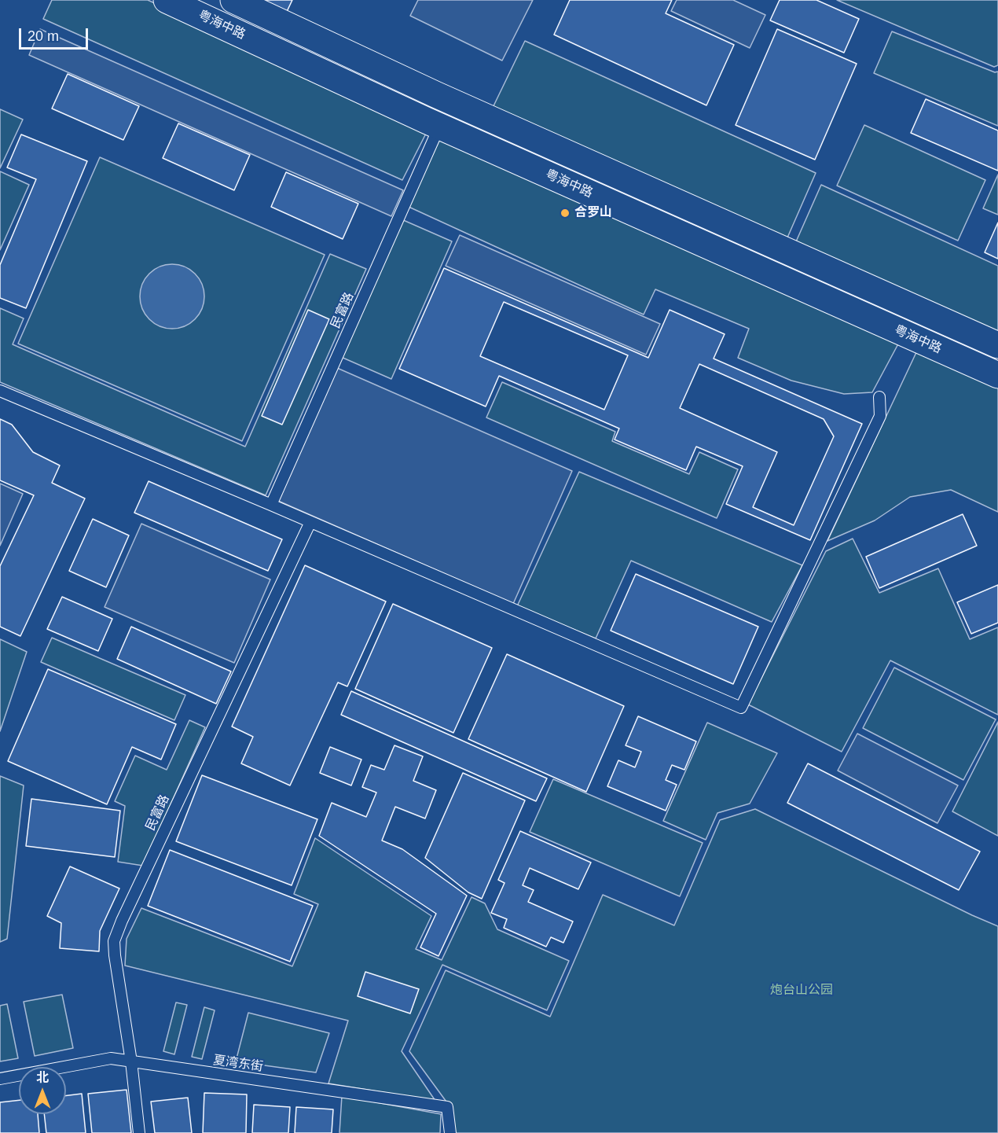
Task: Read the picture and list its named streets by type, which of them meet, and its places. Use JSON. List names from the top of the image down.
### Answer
{
  "streets": {
    "highway": ["粤海中路"],
    "lane": ["民富路", "夏湾东街"]
  },
  "crossings": [
    ["粤海中路", "民富路"],
    ["民富路", "夏湾东街"]
  ],
  "parks": ["炮台山公园"],
  "places": ["合罗山"],
  "scale_bar": "20 m",
  "north": "top"
}
